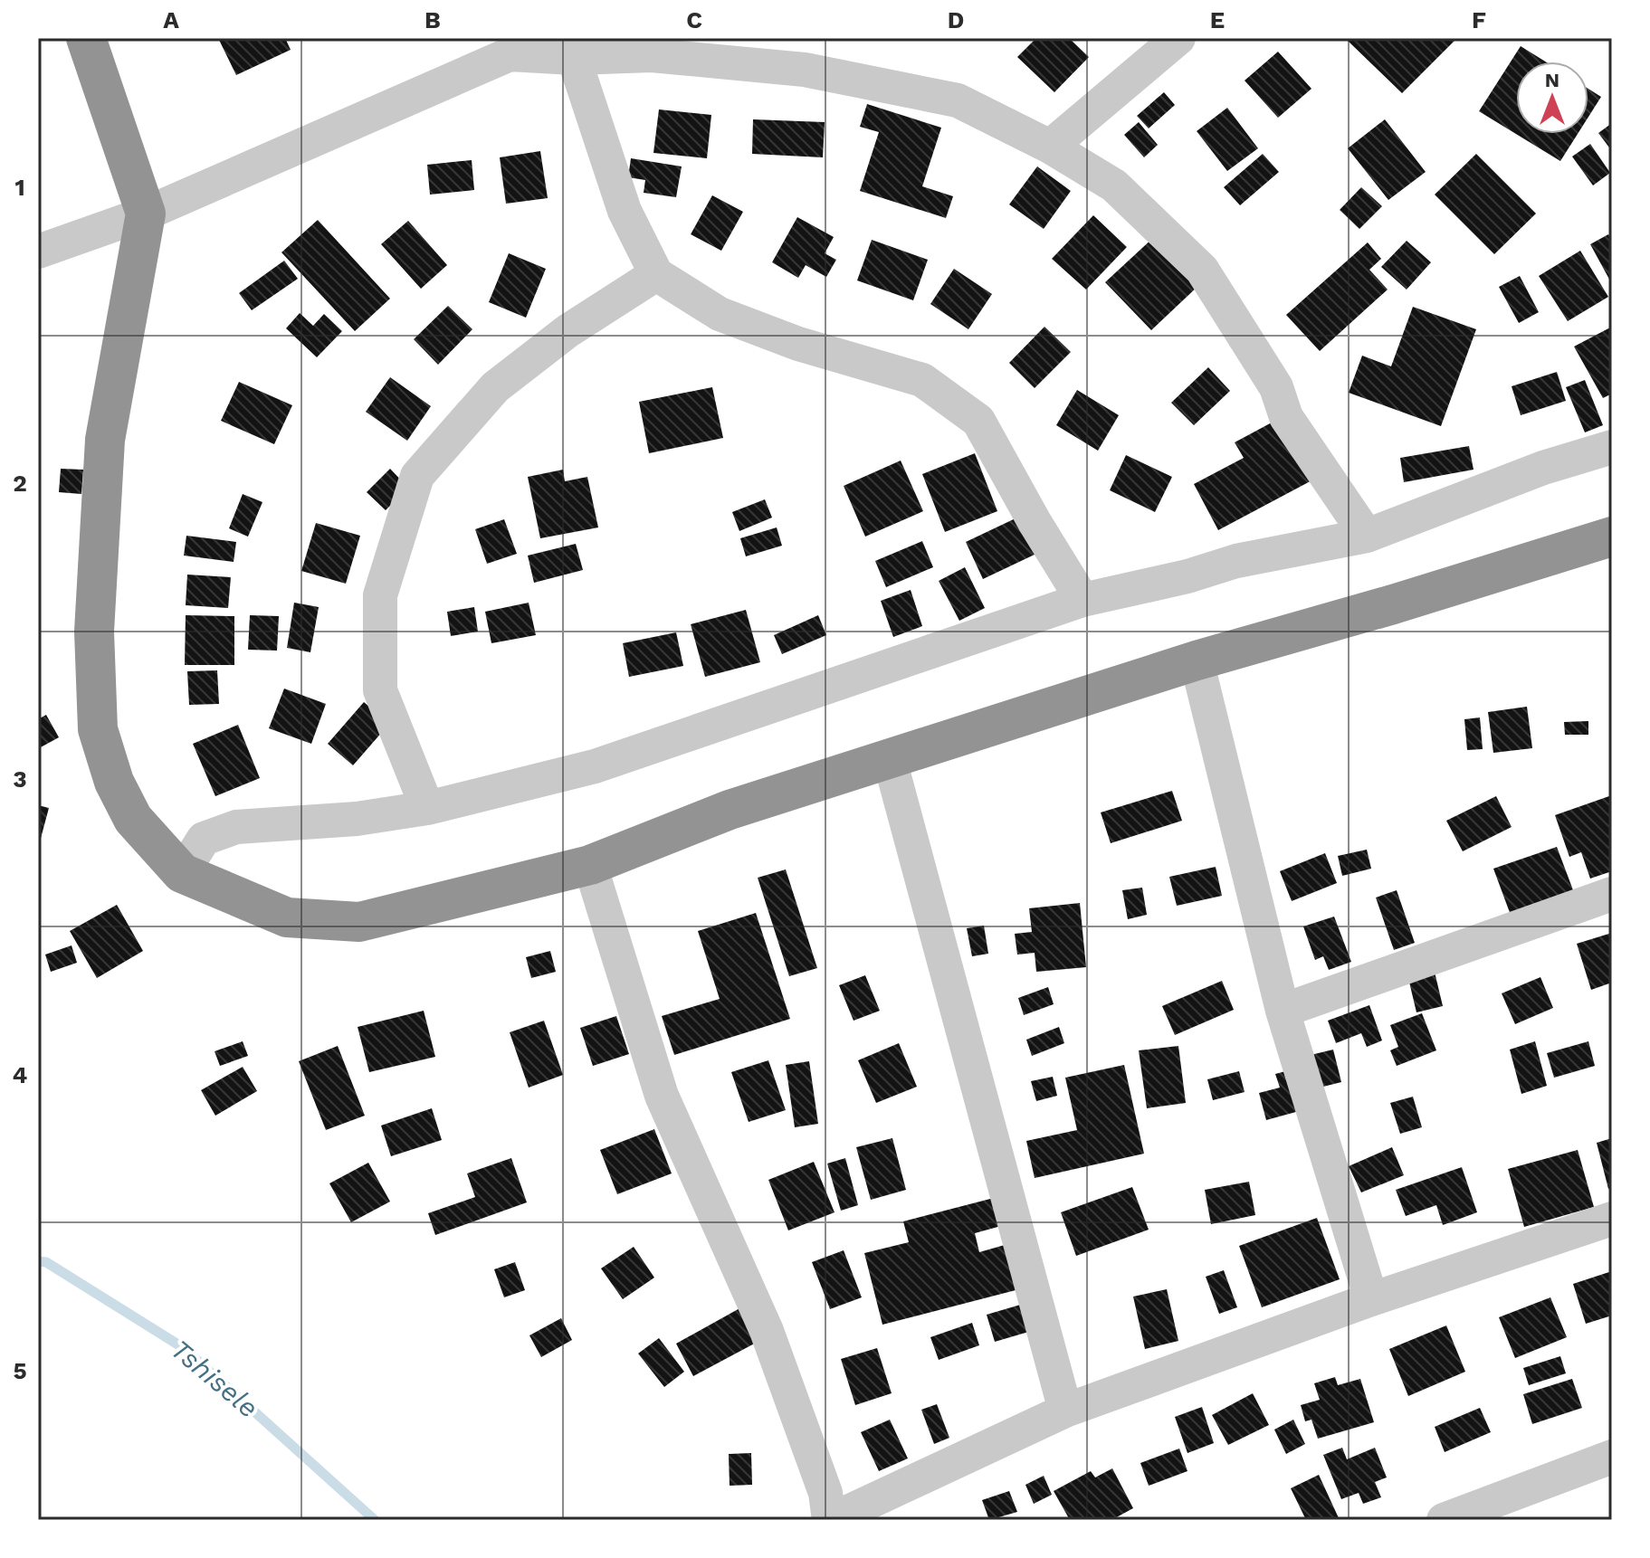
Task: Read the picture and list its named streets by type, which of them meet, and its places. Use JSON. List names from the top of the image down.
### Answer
{
  "water": ["Tshisele"],
  "north": "top",
  "grid": {
    "columns": [
      "A",
      "B",
      "C",
      "D",
      "E",
      "F"
    ],
    "rows": [
      "1",
      "2",
      "3",
      "4",
      "5"
    ]
  }
}
